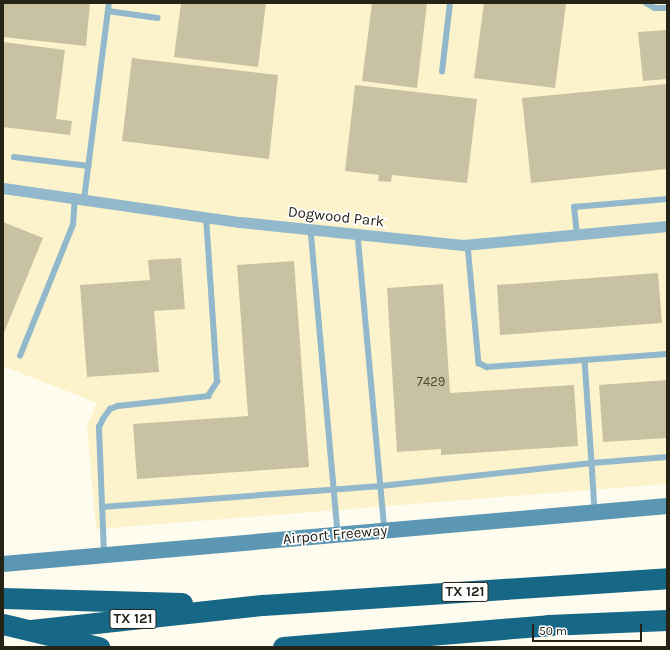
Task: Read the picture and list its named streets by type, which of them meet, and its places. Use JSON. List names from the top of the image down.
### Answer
{
  "streets": {
    "highway": ["TX 121"],
    "main road": ["Airport Freeway"],
    "street": ["Dogwood Park"]
  },
  "house_numbers": ["7429"],
  "scale_bar": "50 m"
}
